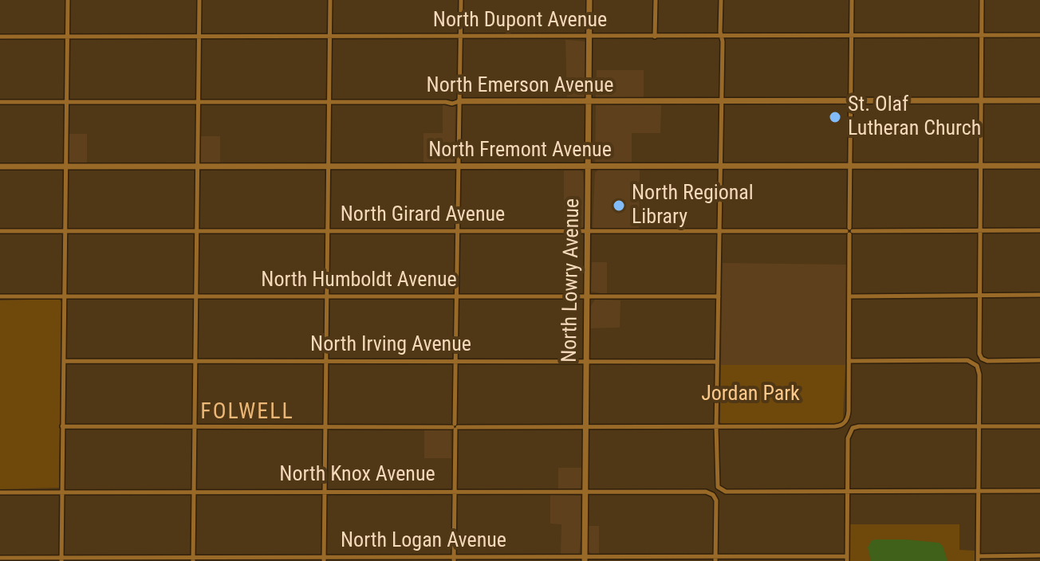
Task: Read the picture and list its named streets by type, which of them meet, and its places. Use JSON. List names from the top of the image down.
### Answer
{
  "streets": {
    "street": [
      "North Dupont Avenue",
      "North Emerson Avenue",
      "North Fremont Avenue",
      "North Girard Avenue",
      "North Humboldt Avenue",
      "North Lowry Avenue",
      "North Irving Avenue",
      "North Knox Avenue",
      "North Logan Avenue"
    ]
  },
  "crossings": [
    ["North Dupont Avenue", "North Lowry Avenue"],
    ["North Emerson Avenue", "North Lowry Avenue"],
    ["North Fremont Avenue", "North Lowry Avenue"],
    ["North Girard Avenue", "North Lowry Avenue"],
    ["North Humboldt Avenue", "North Lowry Avenue"],
    ["North Lowry Avenue", "North Irving Avenue"],
    ["North Lowry Avenue", "North Knox Avenue"],
    ["North Lowry Avenue", "North Logan Avenue"],
    ["North Knox Avenue", "North Logan Avenue"]
  ],
  "districts": ["FOLWELL"],
  "parks": ["Jordan Park"],
  "places": ["St. Olaf Lutheran Church", "North Regional Library"]
}
